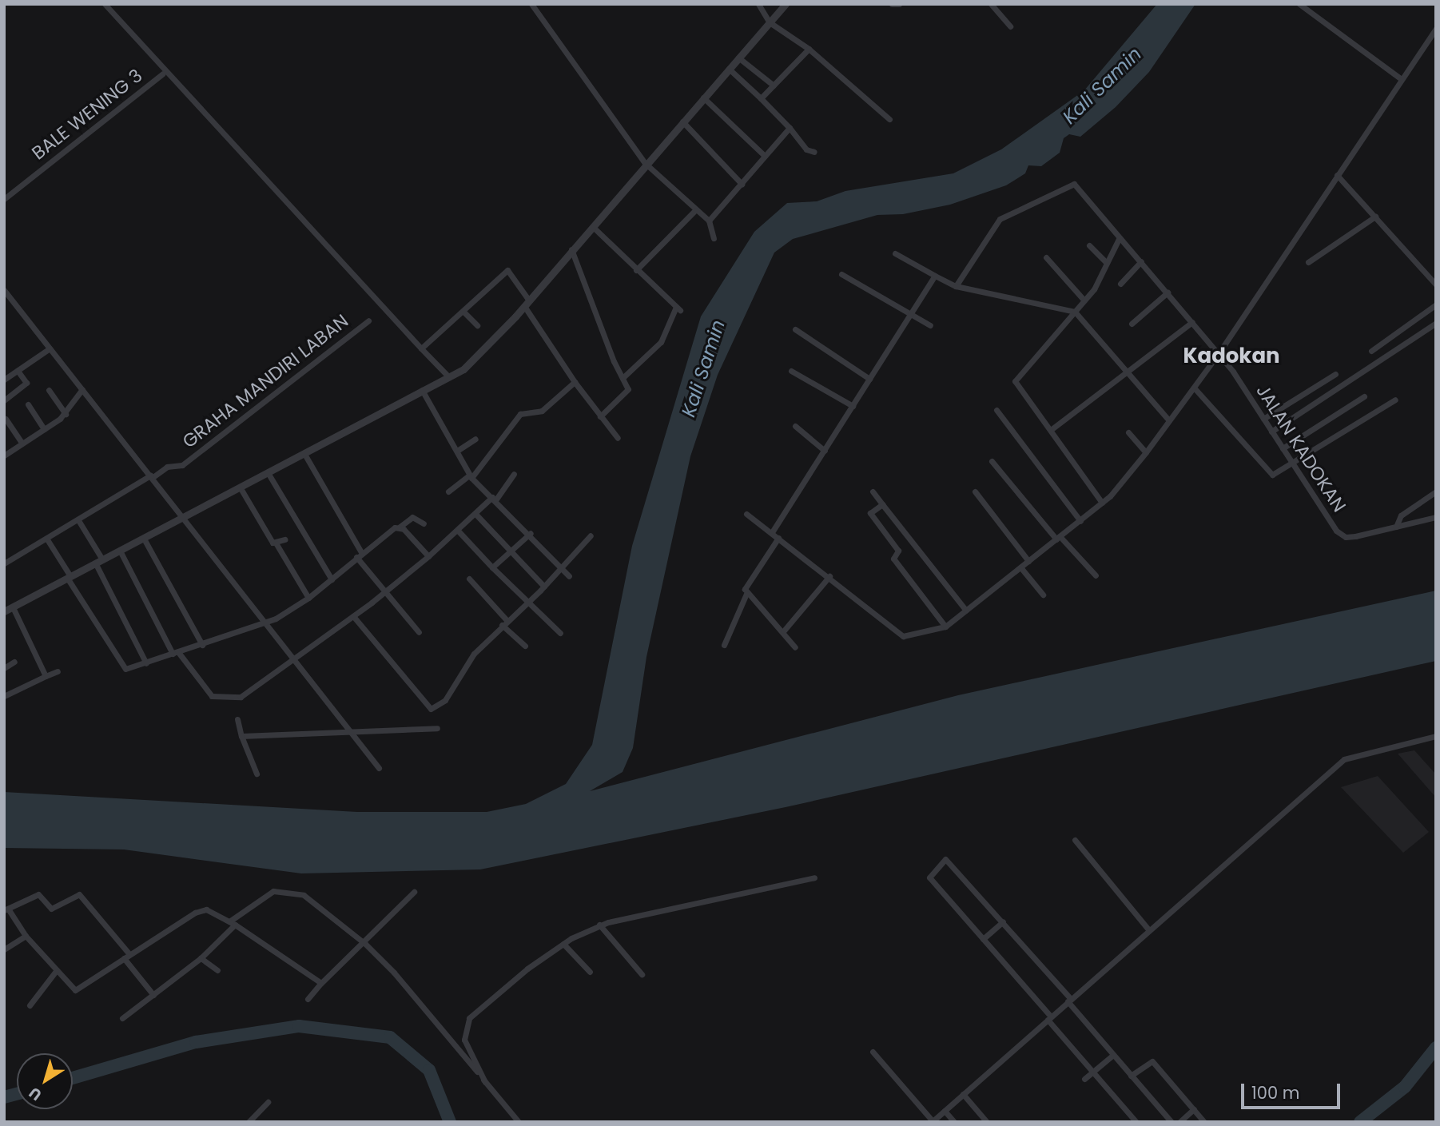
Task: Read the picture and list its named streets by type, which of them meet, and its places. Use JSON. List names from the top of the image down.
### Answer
{
  "streets": {
    "street": ["BALE WENING 3", "GRAHA MANDIRI LABAN", "JALAN KADOKAN"]
  },
  "districts": ["Kadokan"],
  "water": ["Kali Samin"],
  "scale_bar": "100 m",
  "north": "bottom left"
}
